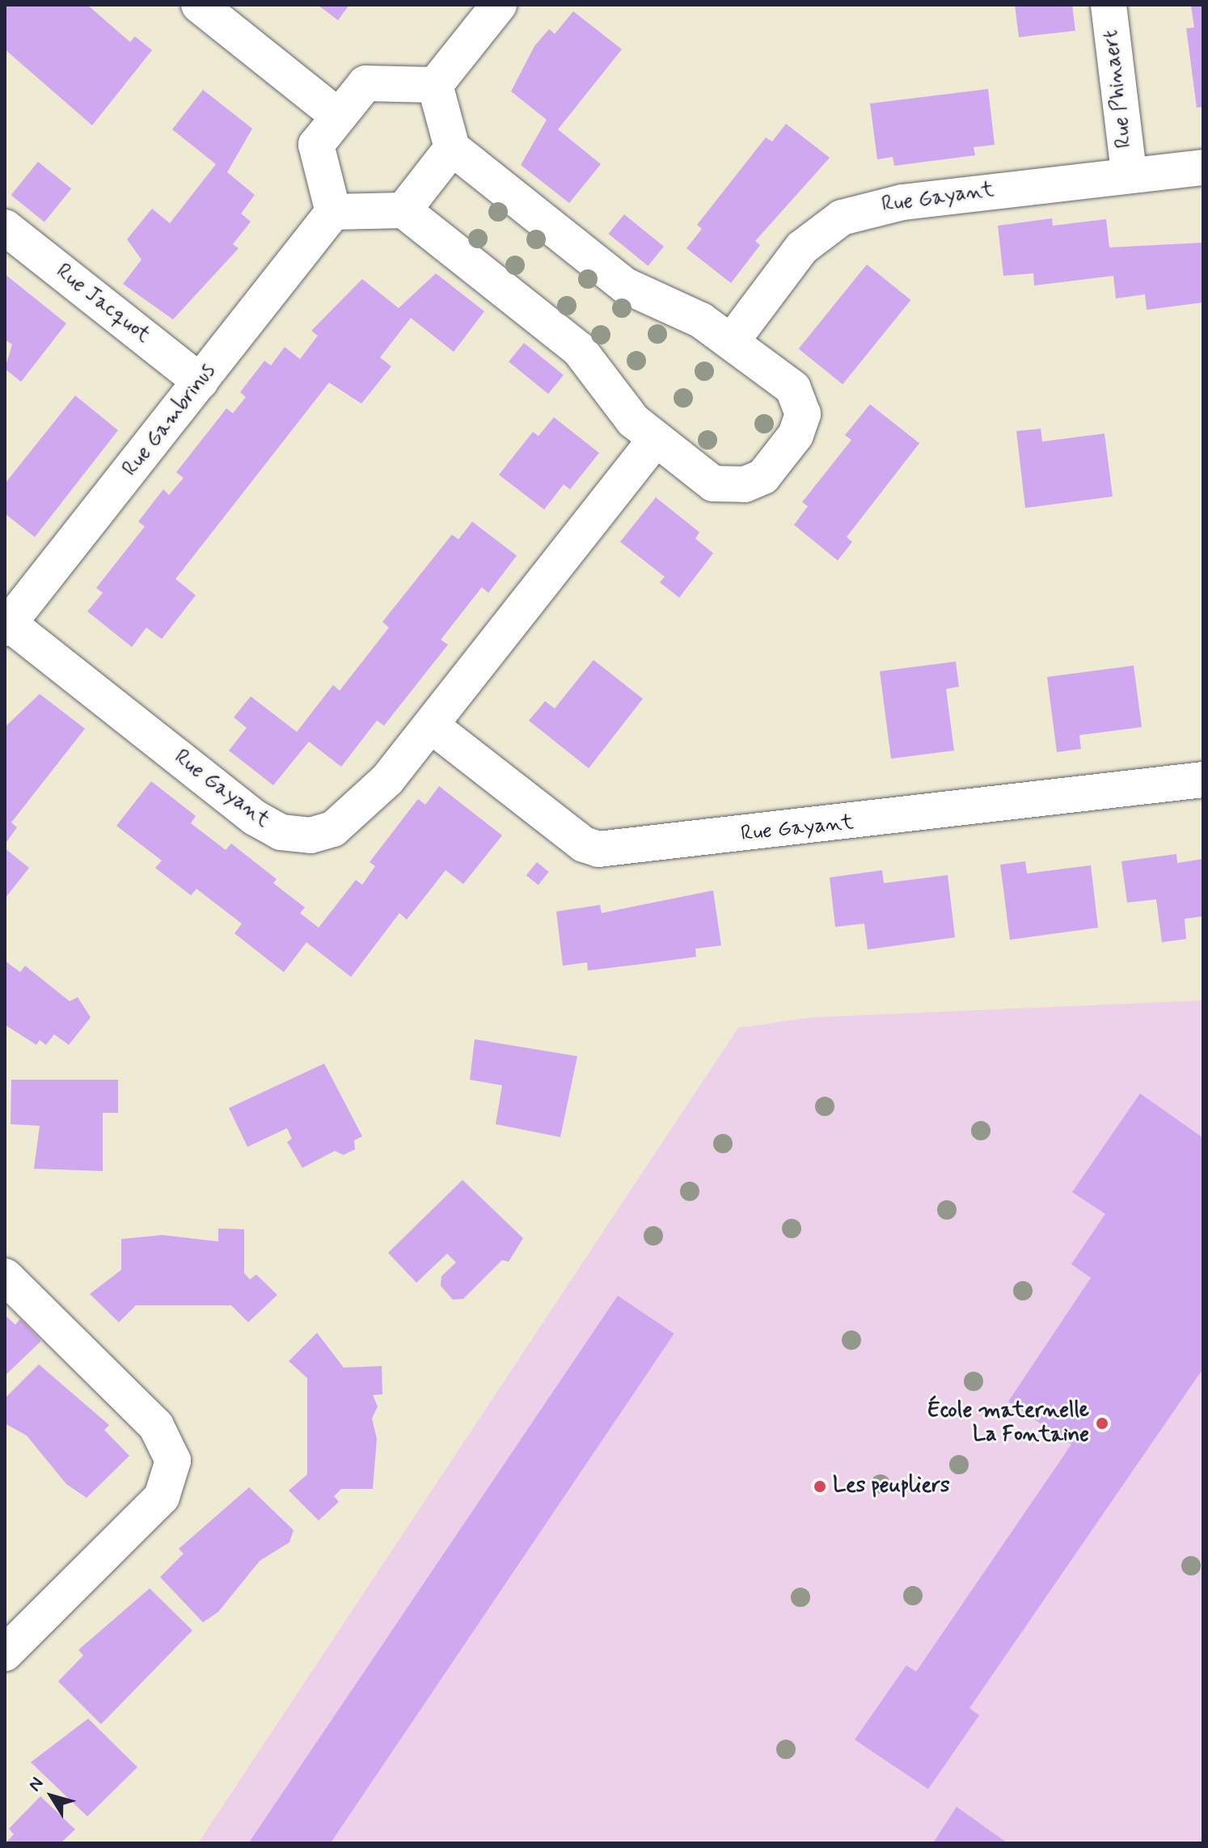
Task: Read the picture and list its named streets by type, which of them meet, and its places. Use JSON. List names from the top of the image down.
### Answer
{
  "streets": {
    "street": [
      "Rue Phinaert",
      "Rue Gayant",
      "Rue Jacquot",
      "Rue Gambrinus"
    ]
  },
  "crossings": [
    ["Rue Phinaert", "Rue Gayant"],
    ["Rue Gayant", "Rue Gambrinus"],
    ["Rue Jacquot", "Rue Gambrinus"]
  ],
  "places": ["École maternelle La Fontaine", "Les peupliers"],
  "north": "top left"
}
